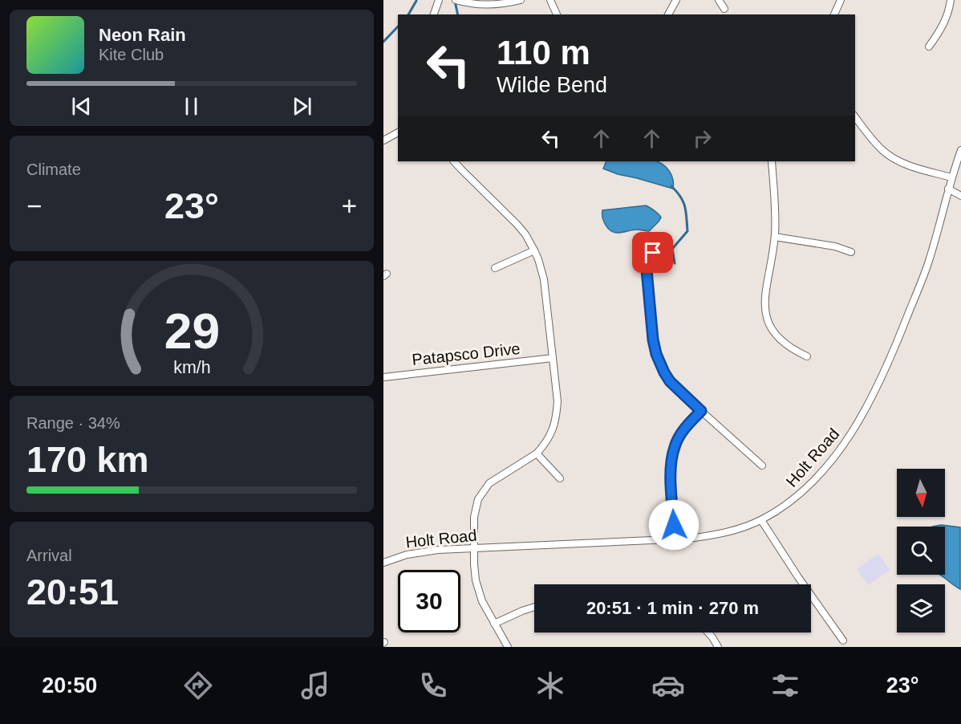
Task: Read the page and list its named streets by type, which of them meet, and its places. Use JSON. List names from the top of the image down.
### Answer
{
  "streets": {
    "street": ["Patapsco Drive", "Holt Road"]
  },
  "north": "bottom",
  "page": {
    "turn": ["110 m", "Wilde Bend"],
    "song": ["Neon Rain", "Kite Club"],
    "tile": [
      "Climate",
      ["Range · 34%", "170 km"],
      ["Arrival", "20:51"]
    ],
    "heat": ["−", "23°", "+"],
    "limit": "30",
    "trip": "20:51 · 1 min · 270 m",
    "tabs": ["20:50", "23°"],
    "gauge": ["29", "km/h"]
  }
}
